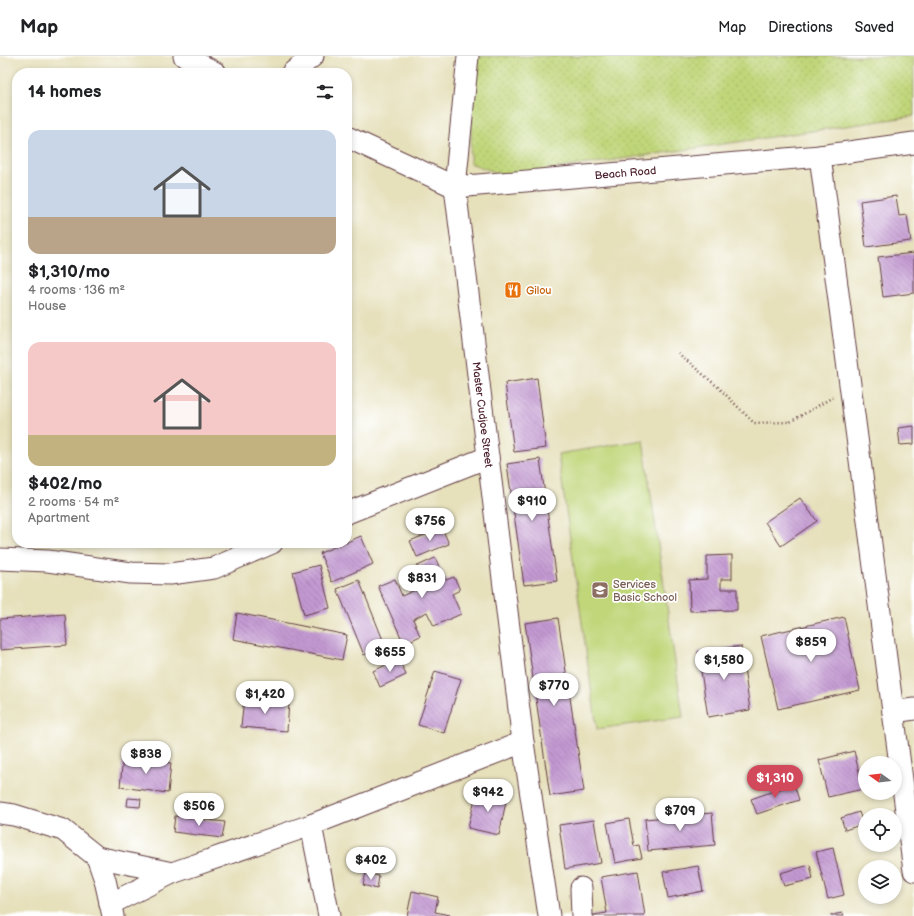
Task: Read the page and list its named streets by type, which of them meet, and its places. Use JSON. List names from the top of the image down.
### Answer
{
  "streets": {
    "street": ["Beach Road", "Master Cudjoe Street"]
  },
  "crossings": [
    ["Beach Road", "Master Cudjoe Street"]
  ],
  "places": {
    "restaurant": ["Gilou"],
    "school or university": ["Services Basic School"]
  },
  "north": "left",
  "page": {
    "header": "Map",
    "nav": ["Map", "Directions", "Saved"],
    "heading": "14 homes",
    "list": [
      {
        "name": "$1,310/mo",
        "note": "4 rooms · 136 m² · House"
      },
      {
        "name": "$402/mo",
        "note": "2 rooms · 54 m² · Apartment"
      }
    ],
    "price": [
      "$910",
      "$756",
      "$831",
      "$859",
      "$655",
      "$1,580",
      "$770",
      "$1,420",
      "$838",
      "$1,310",
      "$942",
      "$506",
      "$709",
      "$402"
    ]
  }
}
